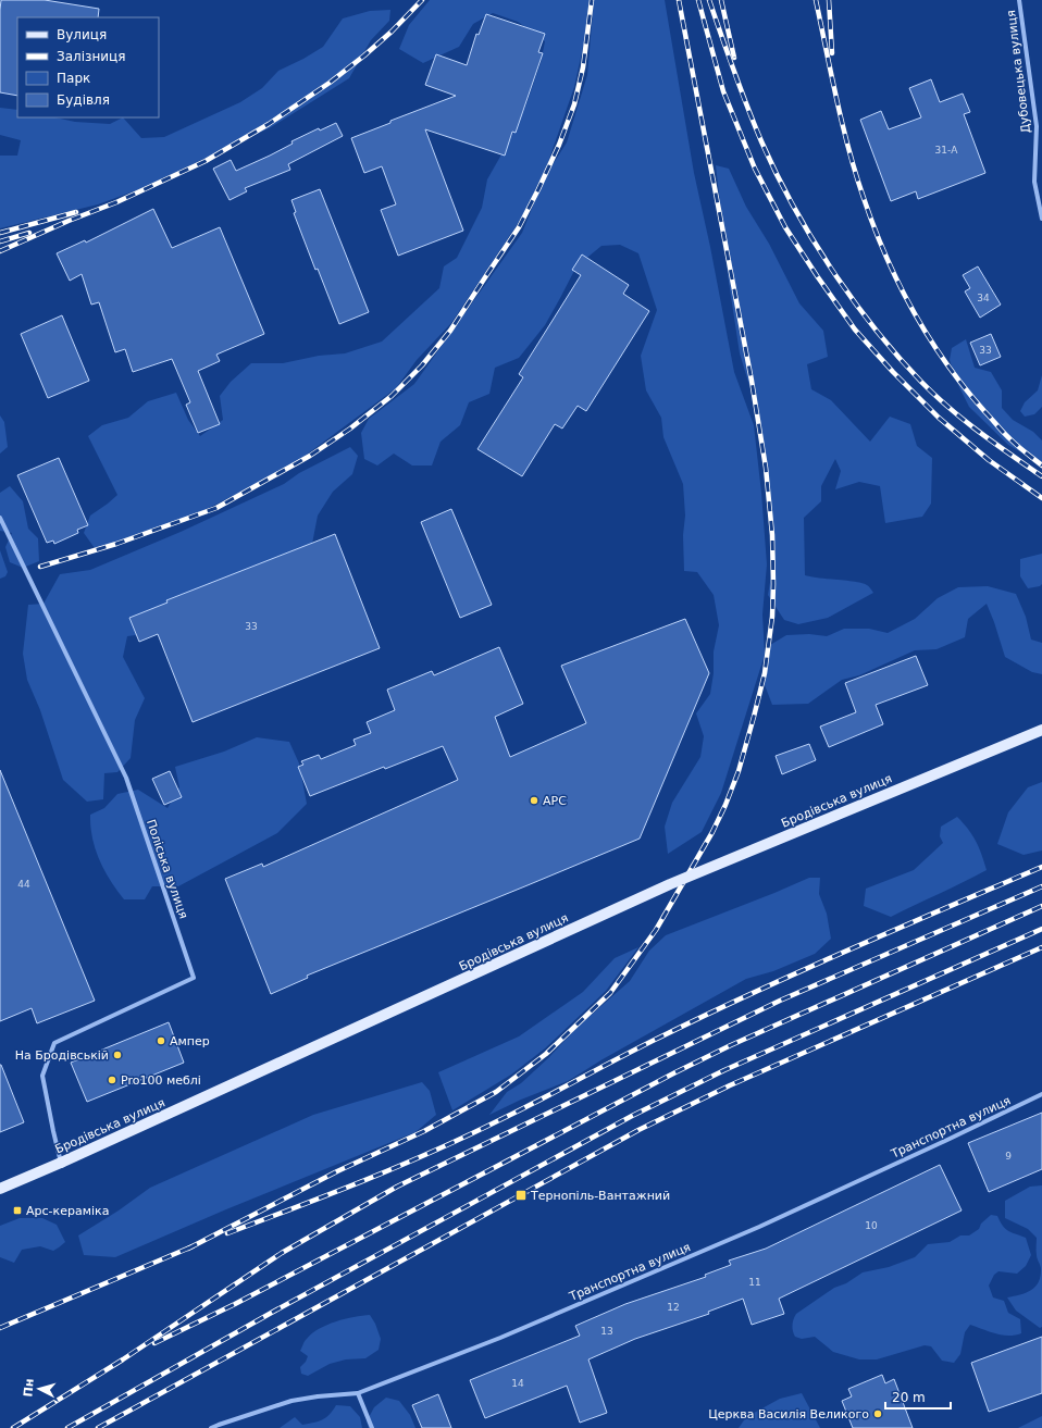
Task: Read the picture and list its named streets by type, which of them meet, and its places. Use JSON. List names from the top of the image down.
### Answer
{
  "streets": {
    "main road": ["Бродівська вулиця"],
    "street": ["Дубовецька вулиця", "Поліська вулиця", "Транспортна вулиця"]
  },
  "crossings": [
    ["Бродівська вулиця", "Поліська вулиця"]
  ],
  "places": {
    "other": [
      "АРС",
      "Ампер",
      "На Бродівській",
      "Pro100 меблі",
      "Церква Василія Великого"
    ],
    "transit": ["Тернопіль-Вантажний", "Арс-кераміка"]
  },
  "house_numbers": [
    "31-А",
    "34",
    "33",
    "33",
    "44",
    "9",
    "10",
    "11",
    "12",
    "13",
    "14"
  ],
  "legend": [
    "Вулиця",
    "Залізниця",
    "Парк",
    "Будівля"
  ],
  "scale_bar": "20 m",
  "north": "left"
}
